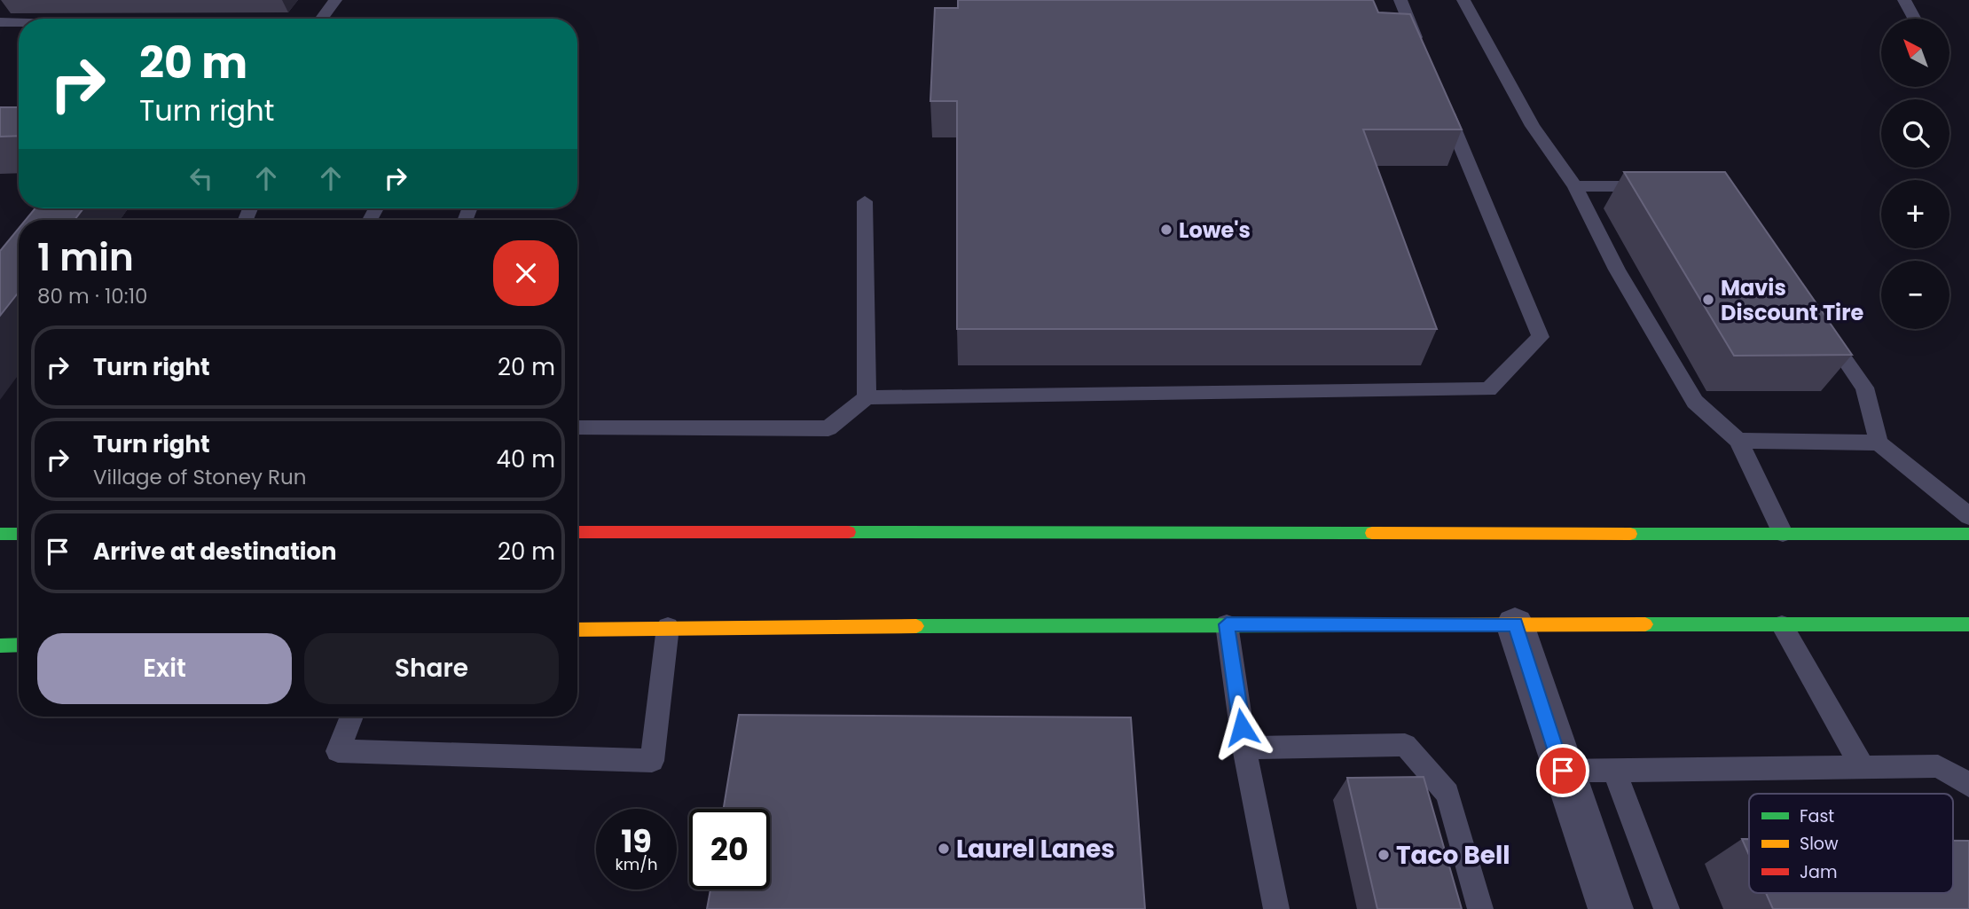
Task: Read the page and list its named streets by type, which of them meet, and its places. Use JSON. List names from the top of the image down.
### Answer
{
  "places": [
    "Lowe's",
    "Mavis Discount Tire",
    "Laurel Lanes",
    "Taco Bell"
  ],
  "legend": ["Fast", "Slow", "Jam"],
  "north": "top left",
  "page": {
    "map_buttons": ["+", "−"],
    "turn": ["20 m", "Turn right"],
    "heading": ["1 min", "80 m · 10:10"],
    "list": [
      {
        "name": "Turn right",
        "value": "20 m"
      },
      {
        "name": "Turn right",
        "note": "Village of Stoney Run",
        "value": "40 m"
      },
      {
        "name": "Arrive at destination",
        "value": "20 m"
      }
    ],
    "buttons": ["Exit", "Share"],
    "speed": "19 km/h",
    "limit": "20"
  }
}
